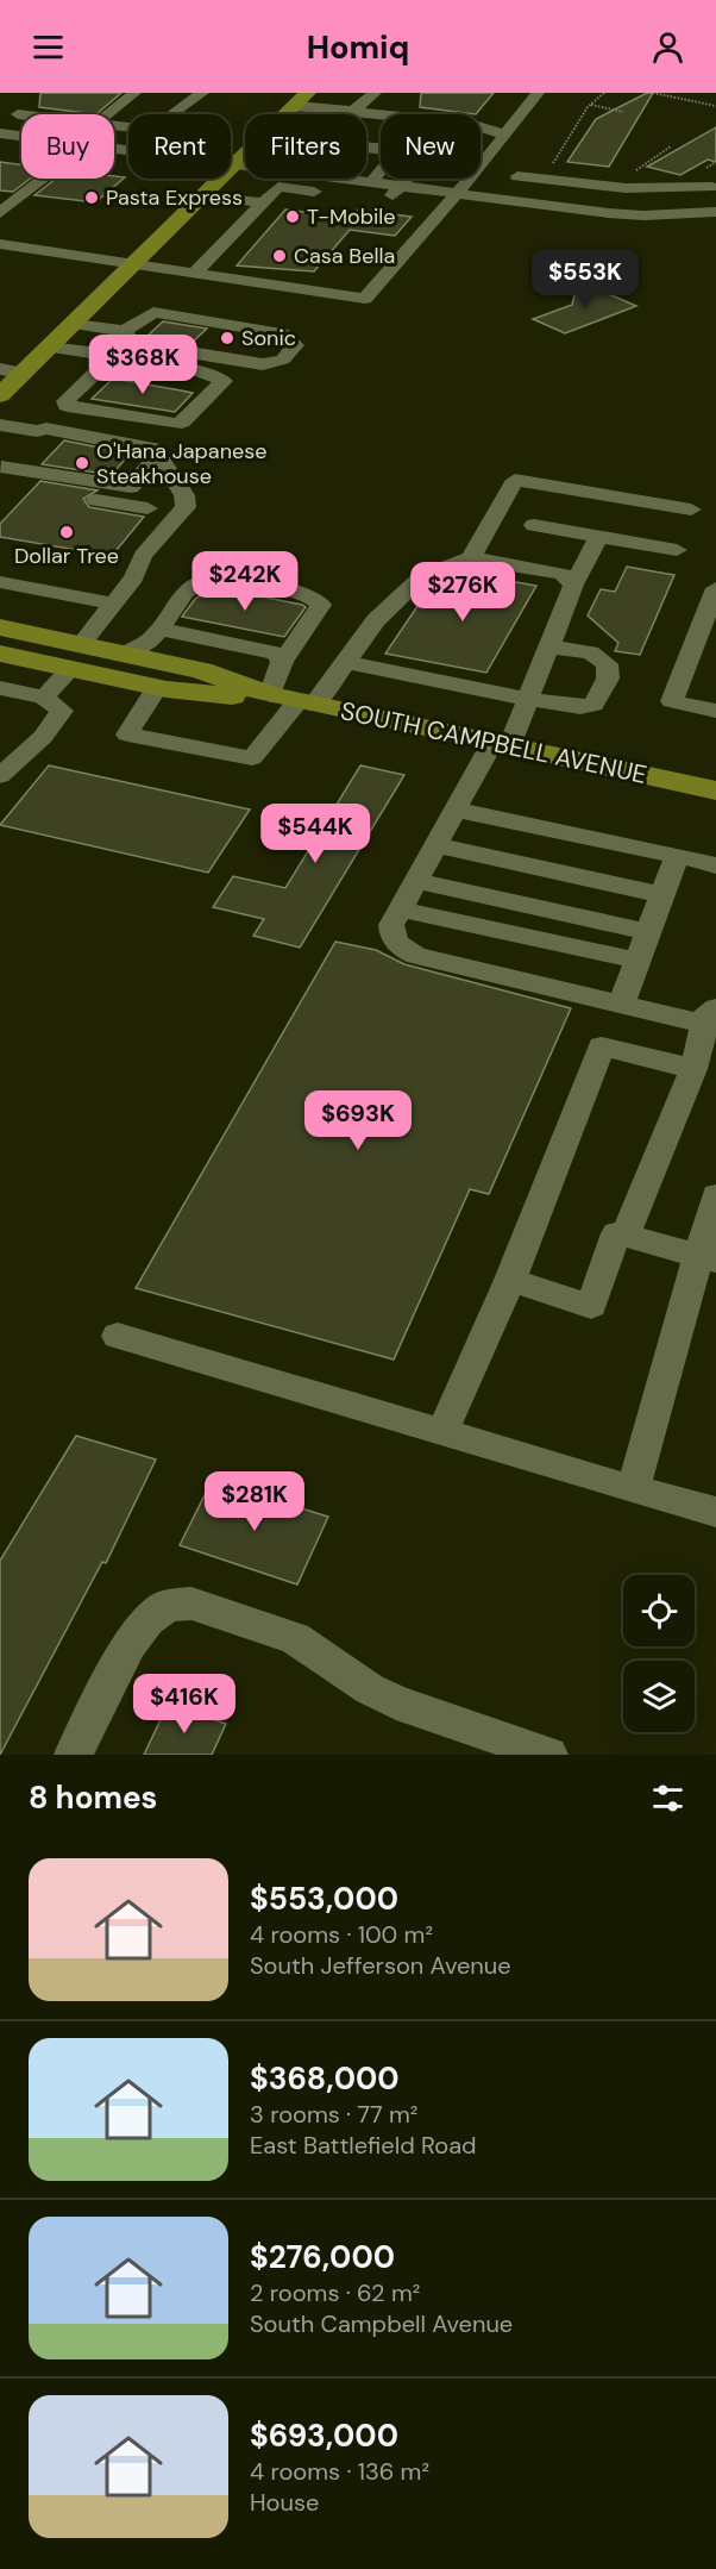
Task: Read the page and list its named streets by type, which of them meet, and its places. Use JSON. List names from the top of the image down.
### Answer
{
  "streets": {
    "main road": ["SOUTH CAMPBELL AVENUE"]
  },
  "places": [
    "Pasta Express",
    "T-Mobile",
    "Casa Bella",
    "Sonic",
    "O'Hana Japanese Steakhouse",
    "Dollar Tree"
  ],
  "page": {
    "header": "Homiq",
    "chip": [
      "Buy",
      "Rent",
      "Filters",
      "New"
    ],
    "price": [
      "$553K",
      "$368K",
      "$242K",
      "$276K",
      "$544K",
      "$693K",
      "$281K",
      "$416K"
    ],
    "heading": "8 homes",
    "list": [
      {
        "name": "$553,000",
        "note": "4 rooms · 100 m² · South Jefferson Avenue"
      },
      {
        "name": "$368,000",
        "note": "3 rooms · 77 m² · East Battlefield Road"
      },
      {
        "name": "$276,000",
        "note": "2 rooms · 62 m² · South Campbell Avenue"
      },
      {
        "name": "$693,000",
        "note": "4 rooms · 136 m² · House"
      }
    ]
  }
}
